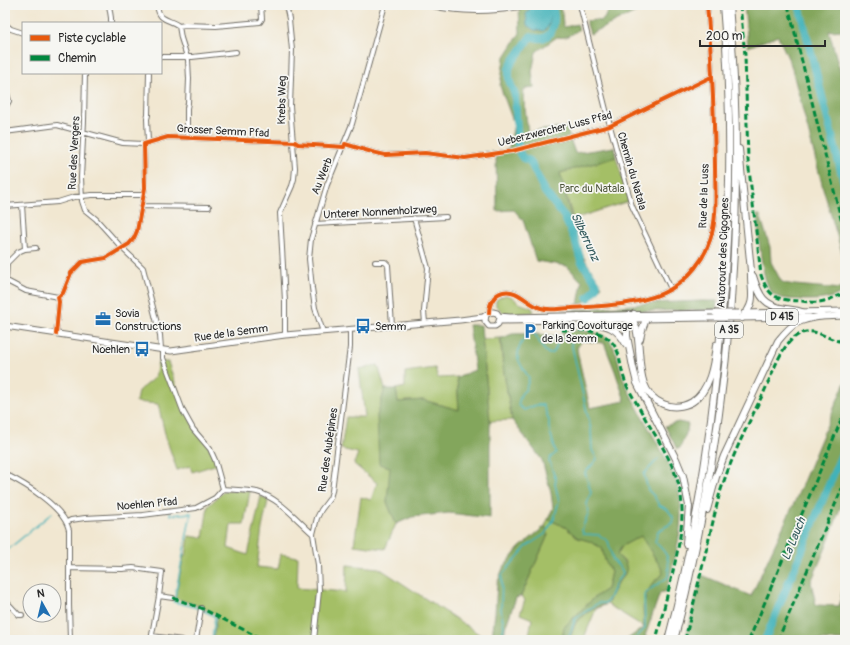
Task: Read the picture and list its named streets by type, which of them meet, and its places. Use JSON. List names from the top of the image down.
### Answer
{
  "streets": {
    "highway": ["Autoroute des Cigognes", "A 35"],
    "main road": ["D 415", "Rue de la Semm"],
    "street": [
      "Krebs Weg",
      "Ueberzwercher Luss Pfad",
      "Grosser Semm Pfad",
      "Rue des Vergers",
      "Chemin du Natala",
      "Au Werb",
      "Rue de la Luss",
      "Unterer Nonnenholzweg",
      "Rue des Aubépines",
      "Noehlen Pfad"
    ]
  },
  "crossings": [
    ["Krebs Weg", "Grosser Semm Pfad"],
    ["Krebs Weg", "Rue de la Semm"],
    ["Ueberzwercher Luss Pfad", "Grosser Semm Pfad"],
    ["Ueberzwercher Luss Pfad", "Chemin du Natala"],
    ["Ueberzwercher Luss Pfad", "Au Werb"],
    ["Ueberzwercher Luss Pfad", "Rue de la Luss"],
    ["Grosser Semm Pfad", "Rue des Vergers"],
    ["Grosser Semm Pfad", "Au Werb"],
    ["Rue des Vergers", "Rue de la Semm"],
    ["Rue des Vergers", "Noehlen Pfad"],
    ["Chemin du Natala", "Rue de la Luss"],
    ["Au Werb", "Unterer Nonnenholzweg"],
    ["Au Werb", "Rue de la Semm"],
    ["D 415", "Rue de la Semm"],
    ["Rue de la Semm", "Rue des Aubépines"]
  ],
  "water": ["Silberrunz", "La Lauch"],
  "parks": ["Parc du Natala"],
  "places": {
    "office": ["Sovia Constructions"],
    "bus stop": ["Semm", "Noehlen"],
    "parking": ["Parking Covoiturage de la Semm"]
  },
  "legend": ["Piste cyclable", "Chemin"],
  "scale_bar": "200 m",
  "north": "top"
}
